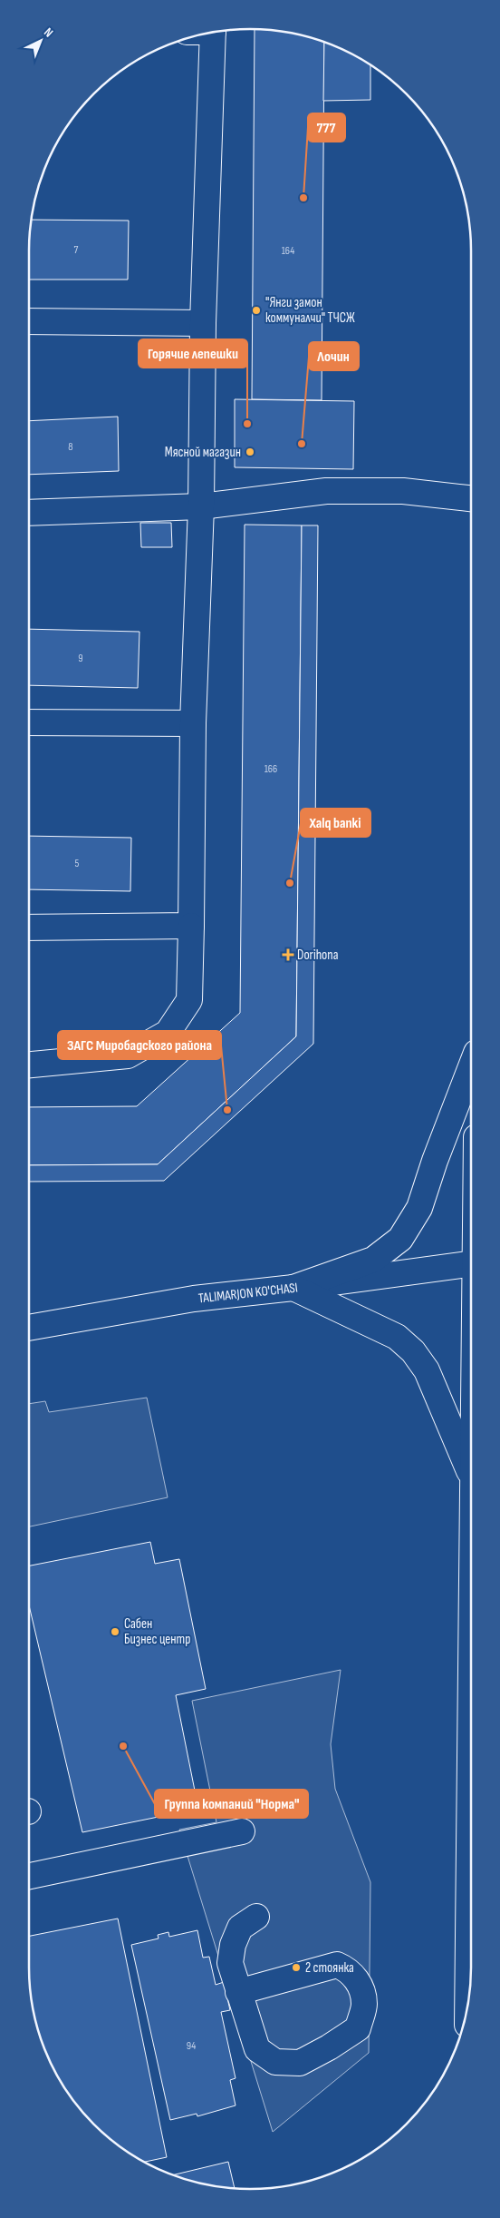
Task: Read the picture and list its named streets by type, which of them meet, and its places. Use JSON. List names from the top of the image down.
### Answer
{
  "streets": {
    "street": ["TALIMARJON KO'CHASI"]
  },
  "places": {
    "other": [
      "777",
      "\"Янги замон коммуналчи\" ТЧСЖ",
      "Горячие лепешки",
      "Лочин",
      "Мясной магазин",
      "Xalq banki",
      "ЗАГС Миробадского района",
      "Сабен Бизнес центр",
      "Группа компаний \"Норма\"",
      "2 стоянка"
    ],
    "health": ["Dorihona"]
  },
  "house_numbers": [
    "7",
    "164",
    "8",
    "9",
    "166",
    "5",
    "94"
  ],
  "north": "top right"
}
